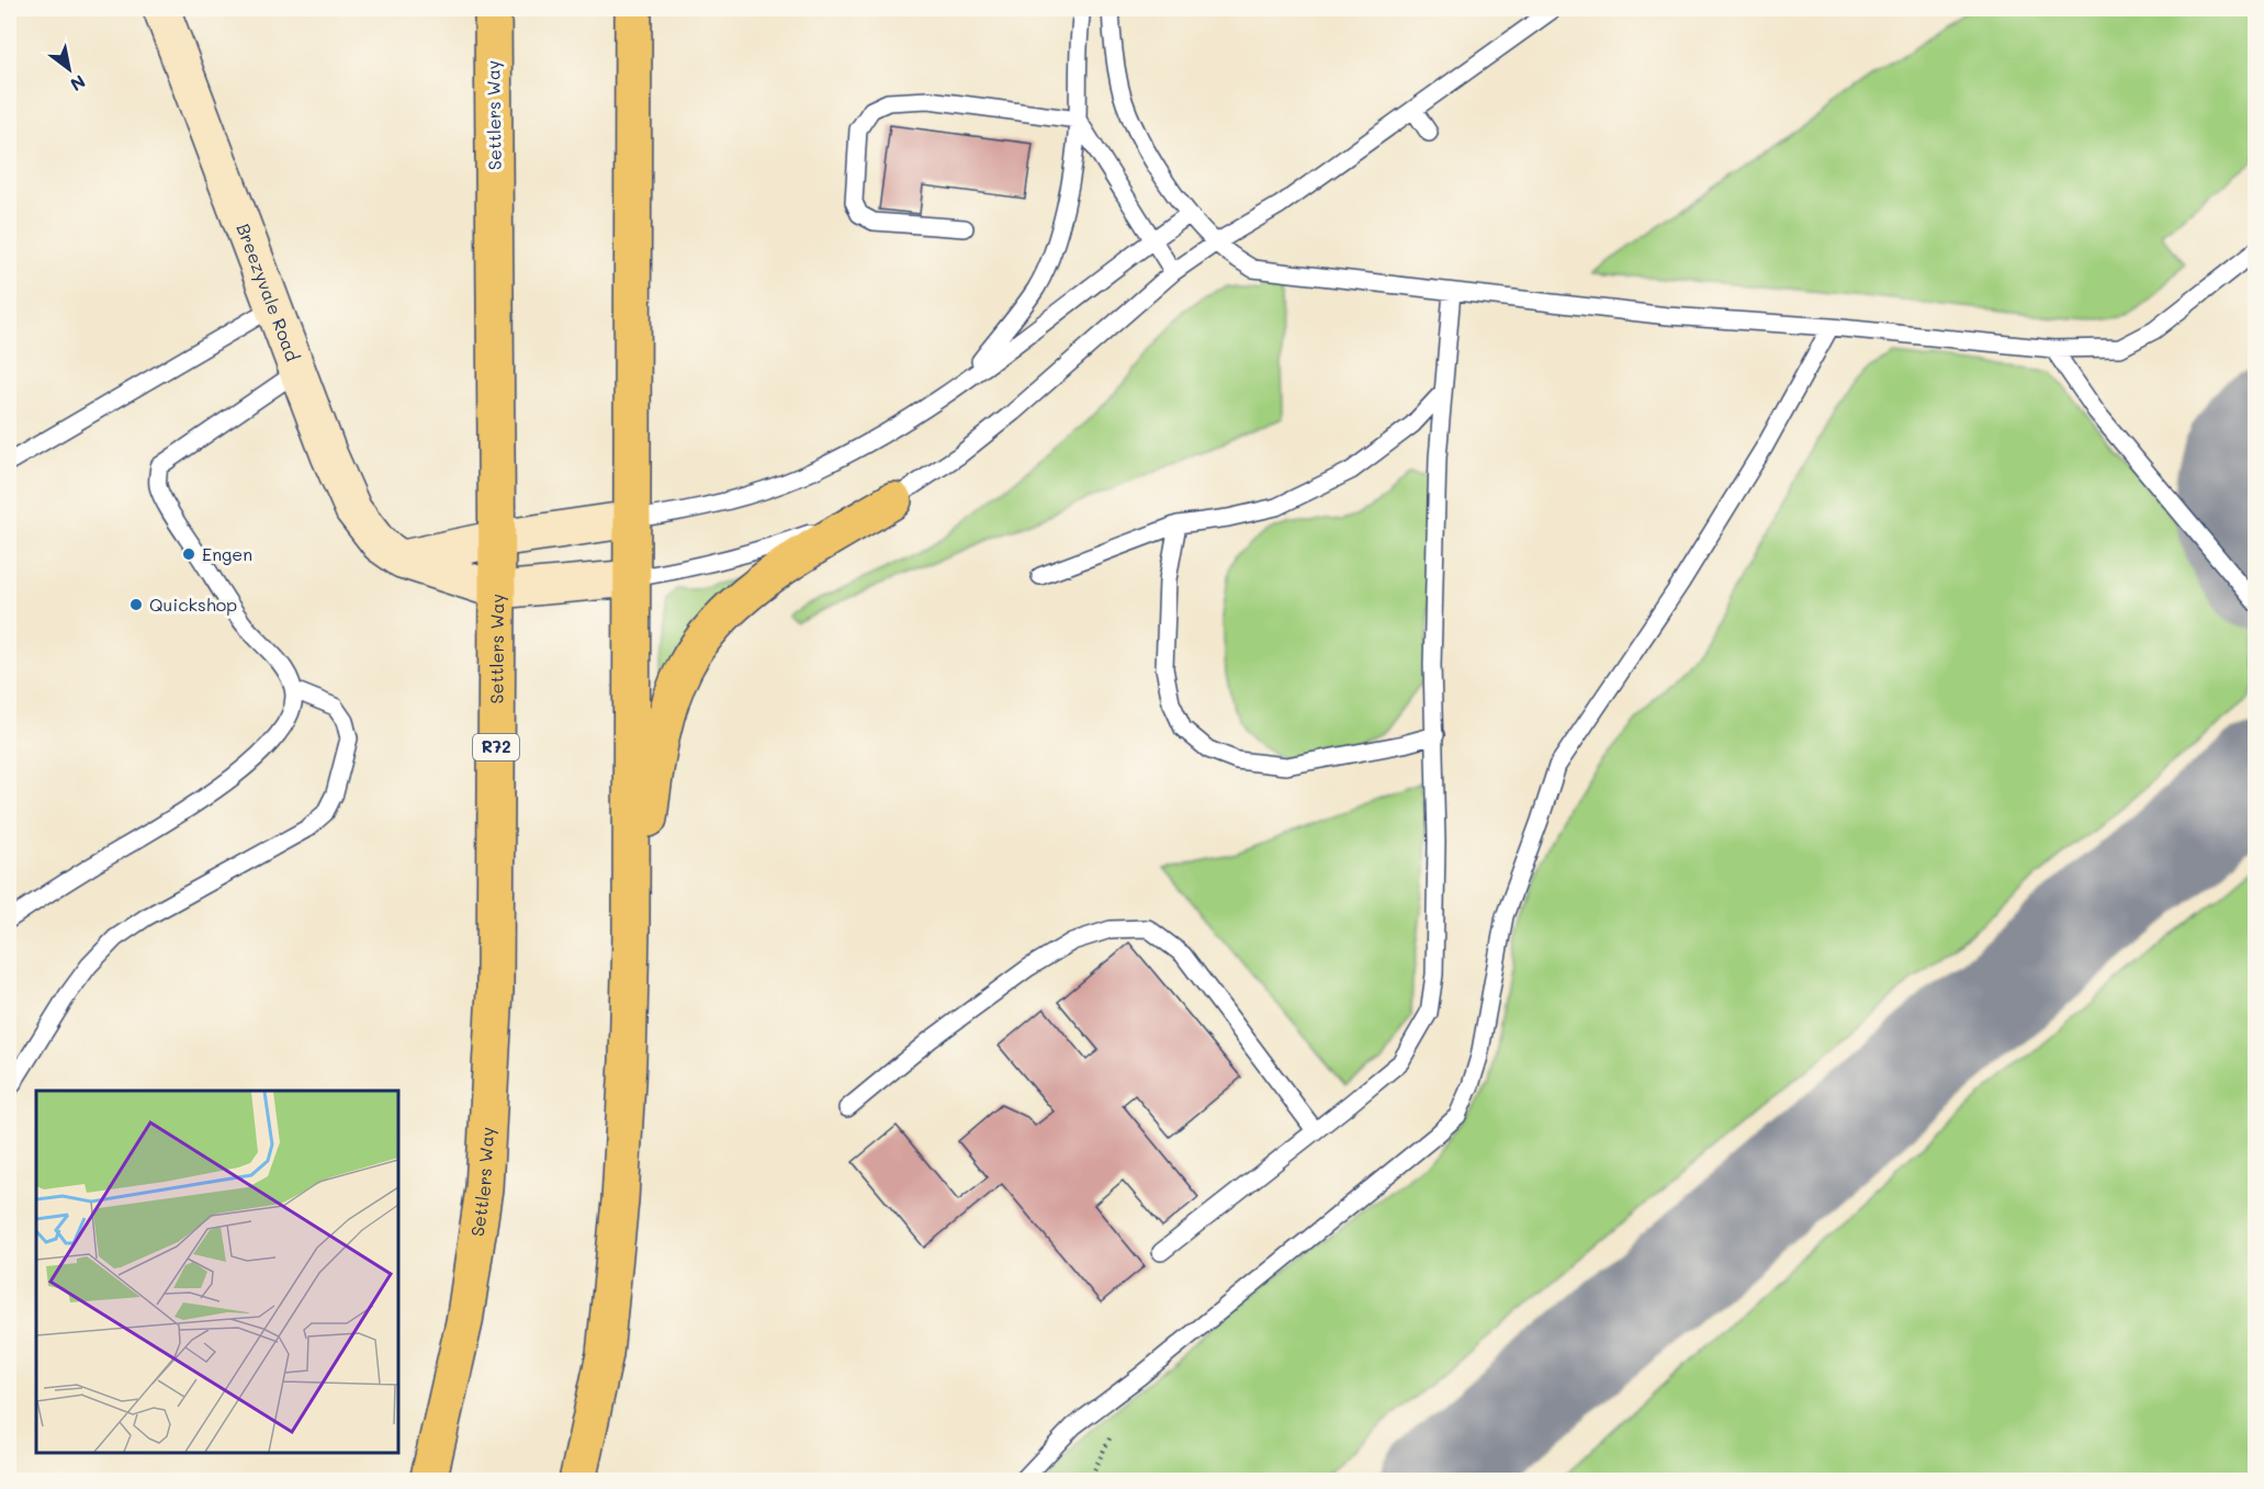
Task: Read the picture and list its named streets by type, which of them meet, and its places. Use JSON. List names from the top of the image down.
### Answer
{
  "streets": {
    "main road": ["Settlers Way", "R72"],
    "street": ["Breezyvale Road"]
  },
  "crossings": [
    ["Settlers Way", "Breezyvale Road"]
  ],
  "places": ["Engen", "Quickshop"],
  "north": "bottom right"
}
